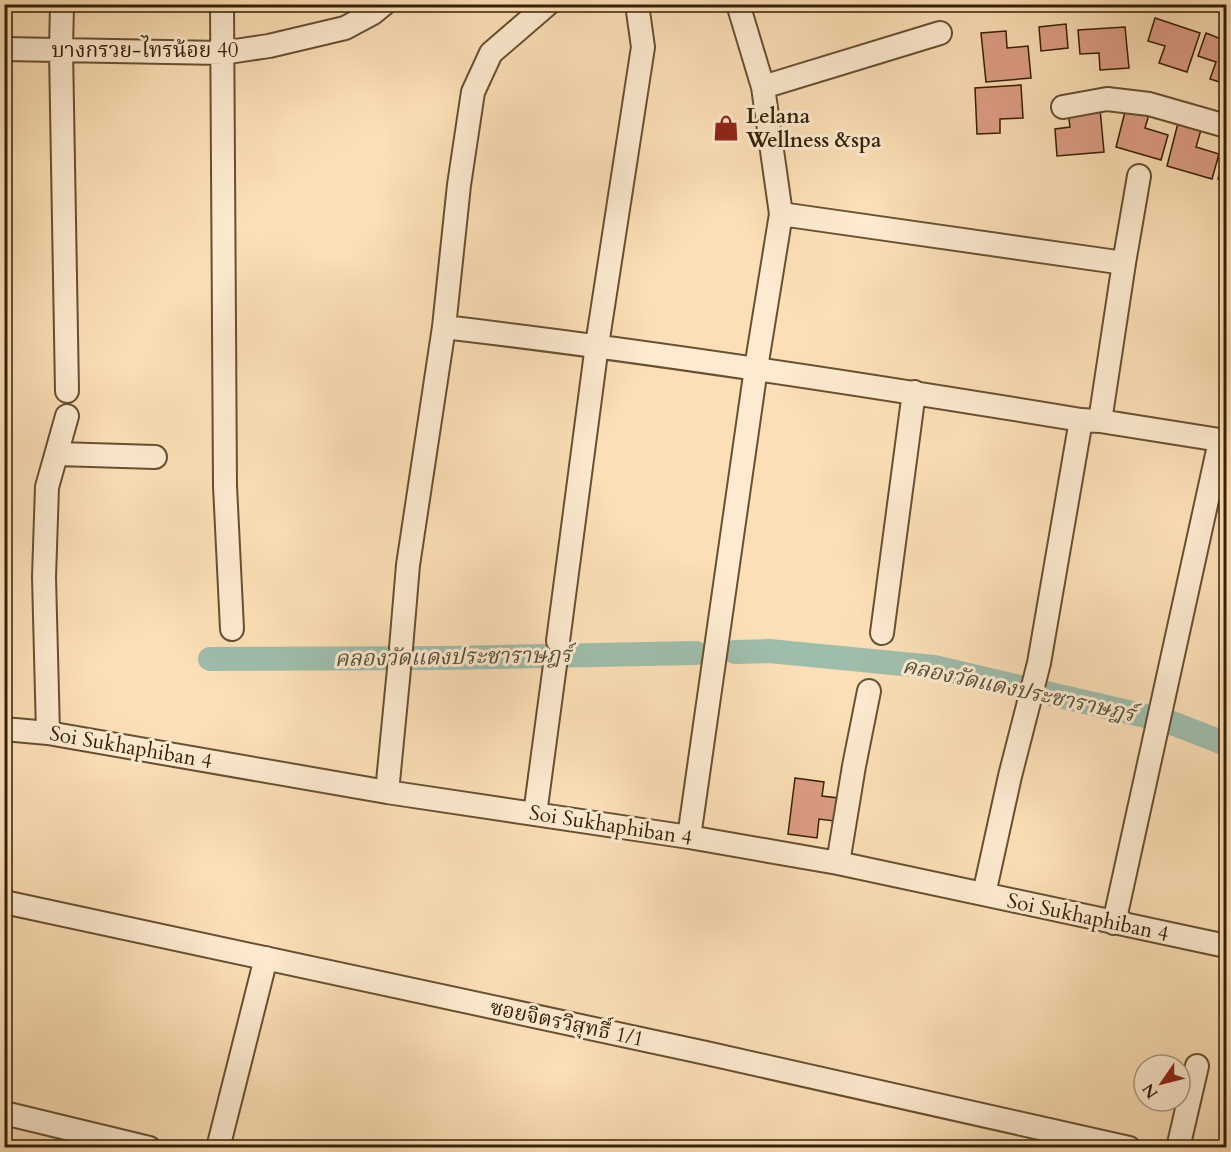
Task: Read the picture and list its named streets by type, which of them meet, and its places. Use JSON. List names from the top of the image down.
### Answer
{
  "streets": {
    "street": ["บางกรวย-ไทรน้อย 40", "Soi Sukhaphiban 4", "ซอยจิตรวิสุทธื์ 1/1"]
  },
  "water": ["คลองวัดแดงประชาราษฎร์"],
  "places": {
    "shop": ["Lelana Wellness &spa"]
  },
  "north": "bottom left"
}
